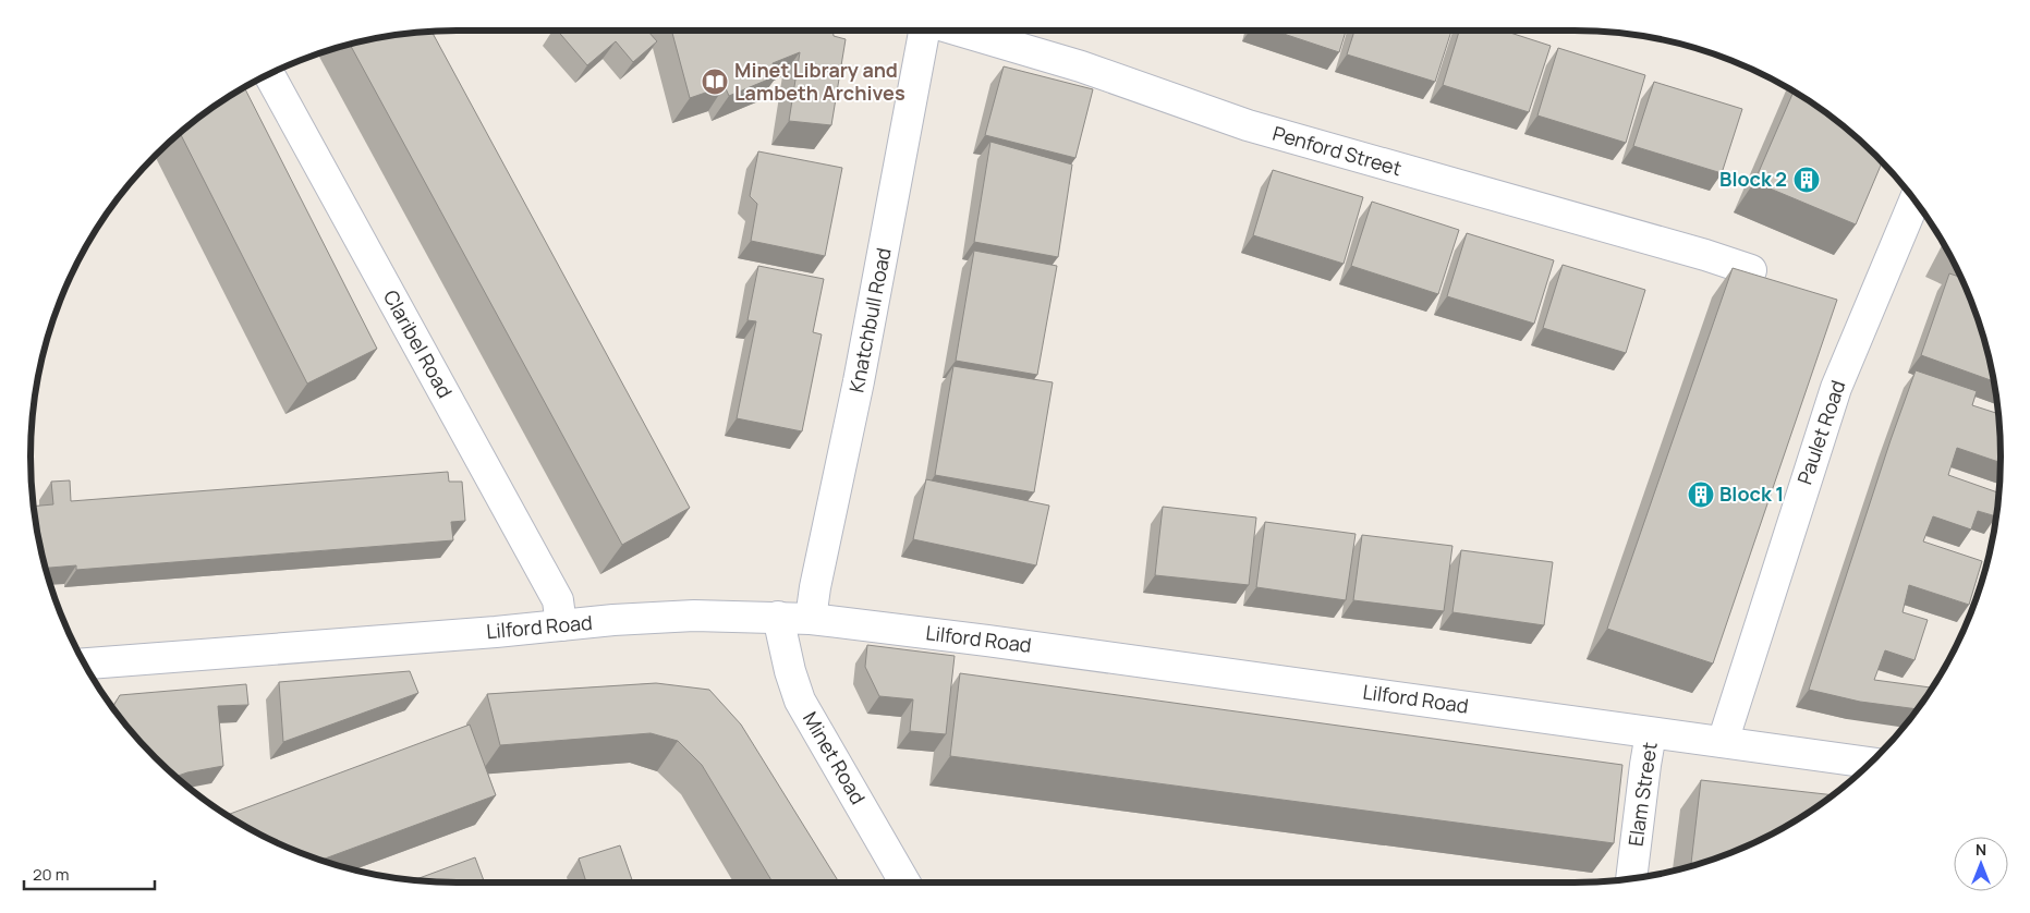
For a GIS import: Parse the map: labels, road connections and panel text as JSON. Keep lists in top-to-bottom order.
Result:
{
  "streets": {
    "street": [
      "Penford Street",
      "Knatchbull Road",
      "Claribel Road",
      "Paulet Road",
      "Lilford Road",
      "Minet Road",
      "Elam Street"
    ]
  },
  "crossings": [
    ["Knatchbull Road", "Lilford Road"],
    ["Claribel Road", "Lilford Road"],
    ["Paulet Road", "Lilford Road"],
    ["Lilford Road", "Minet Road"],
    ["Lilford Road", "Elam Street"]
  ],
  "places": {
    "library": ["Minet Library and Lambeth Archives"],
    "building": ["Block 2", "Block 1"]
  },
  "scale_bar": "20 m",
  "north": "top"
}
